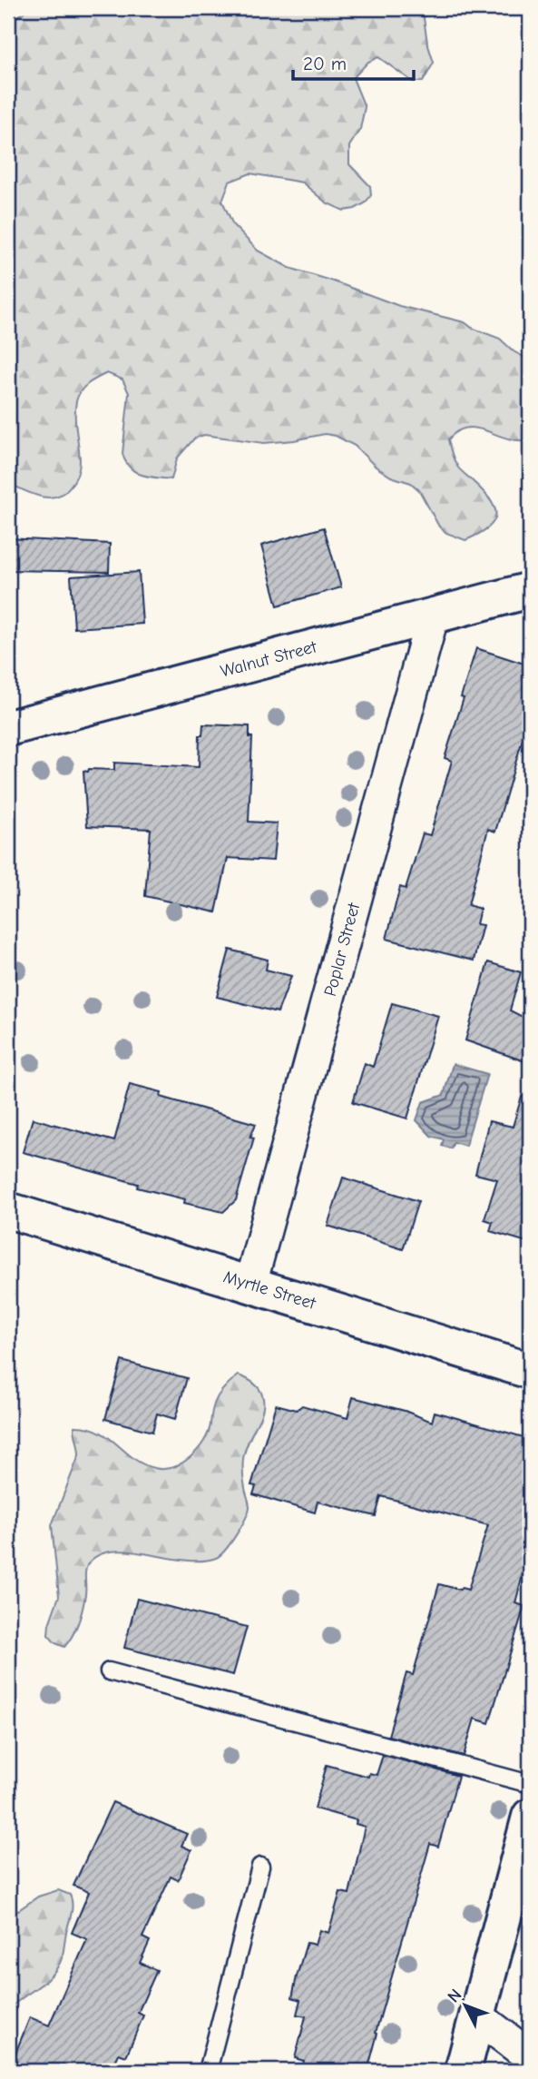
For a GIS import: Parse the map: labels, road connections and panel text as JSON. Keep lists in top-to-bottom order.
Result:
{
  "streets": {
    "main road": ["Walnut Street", "Myrtle Street"],
    "street": ["Poplar Street"]
  },
  "crossings": [
    ["Walnut Street", "Poplar Street"],
    ["Poplar Street", "Myrtle Street"]
  ],
  "scale_bar": "20 m",
  "north": "top left"
}
